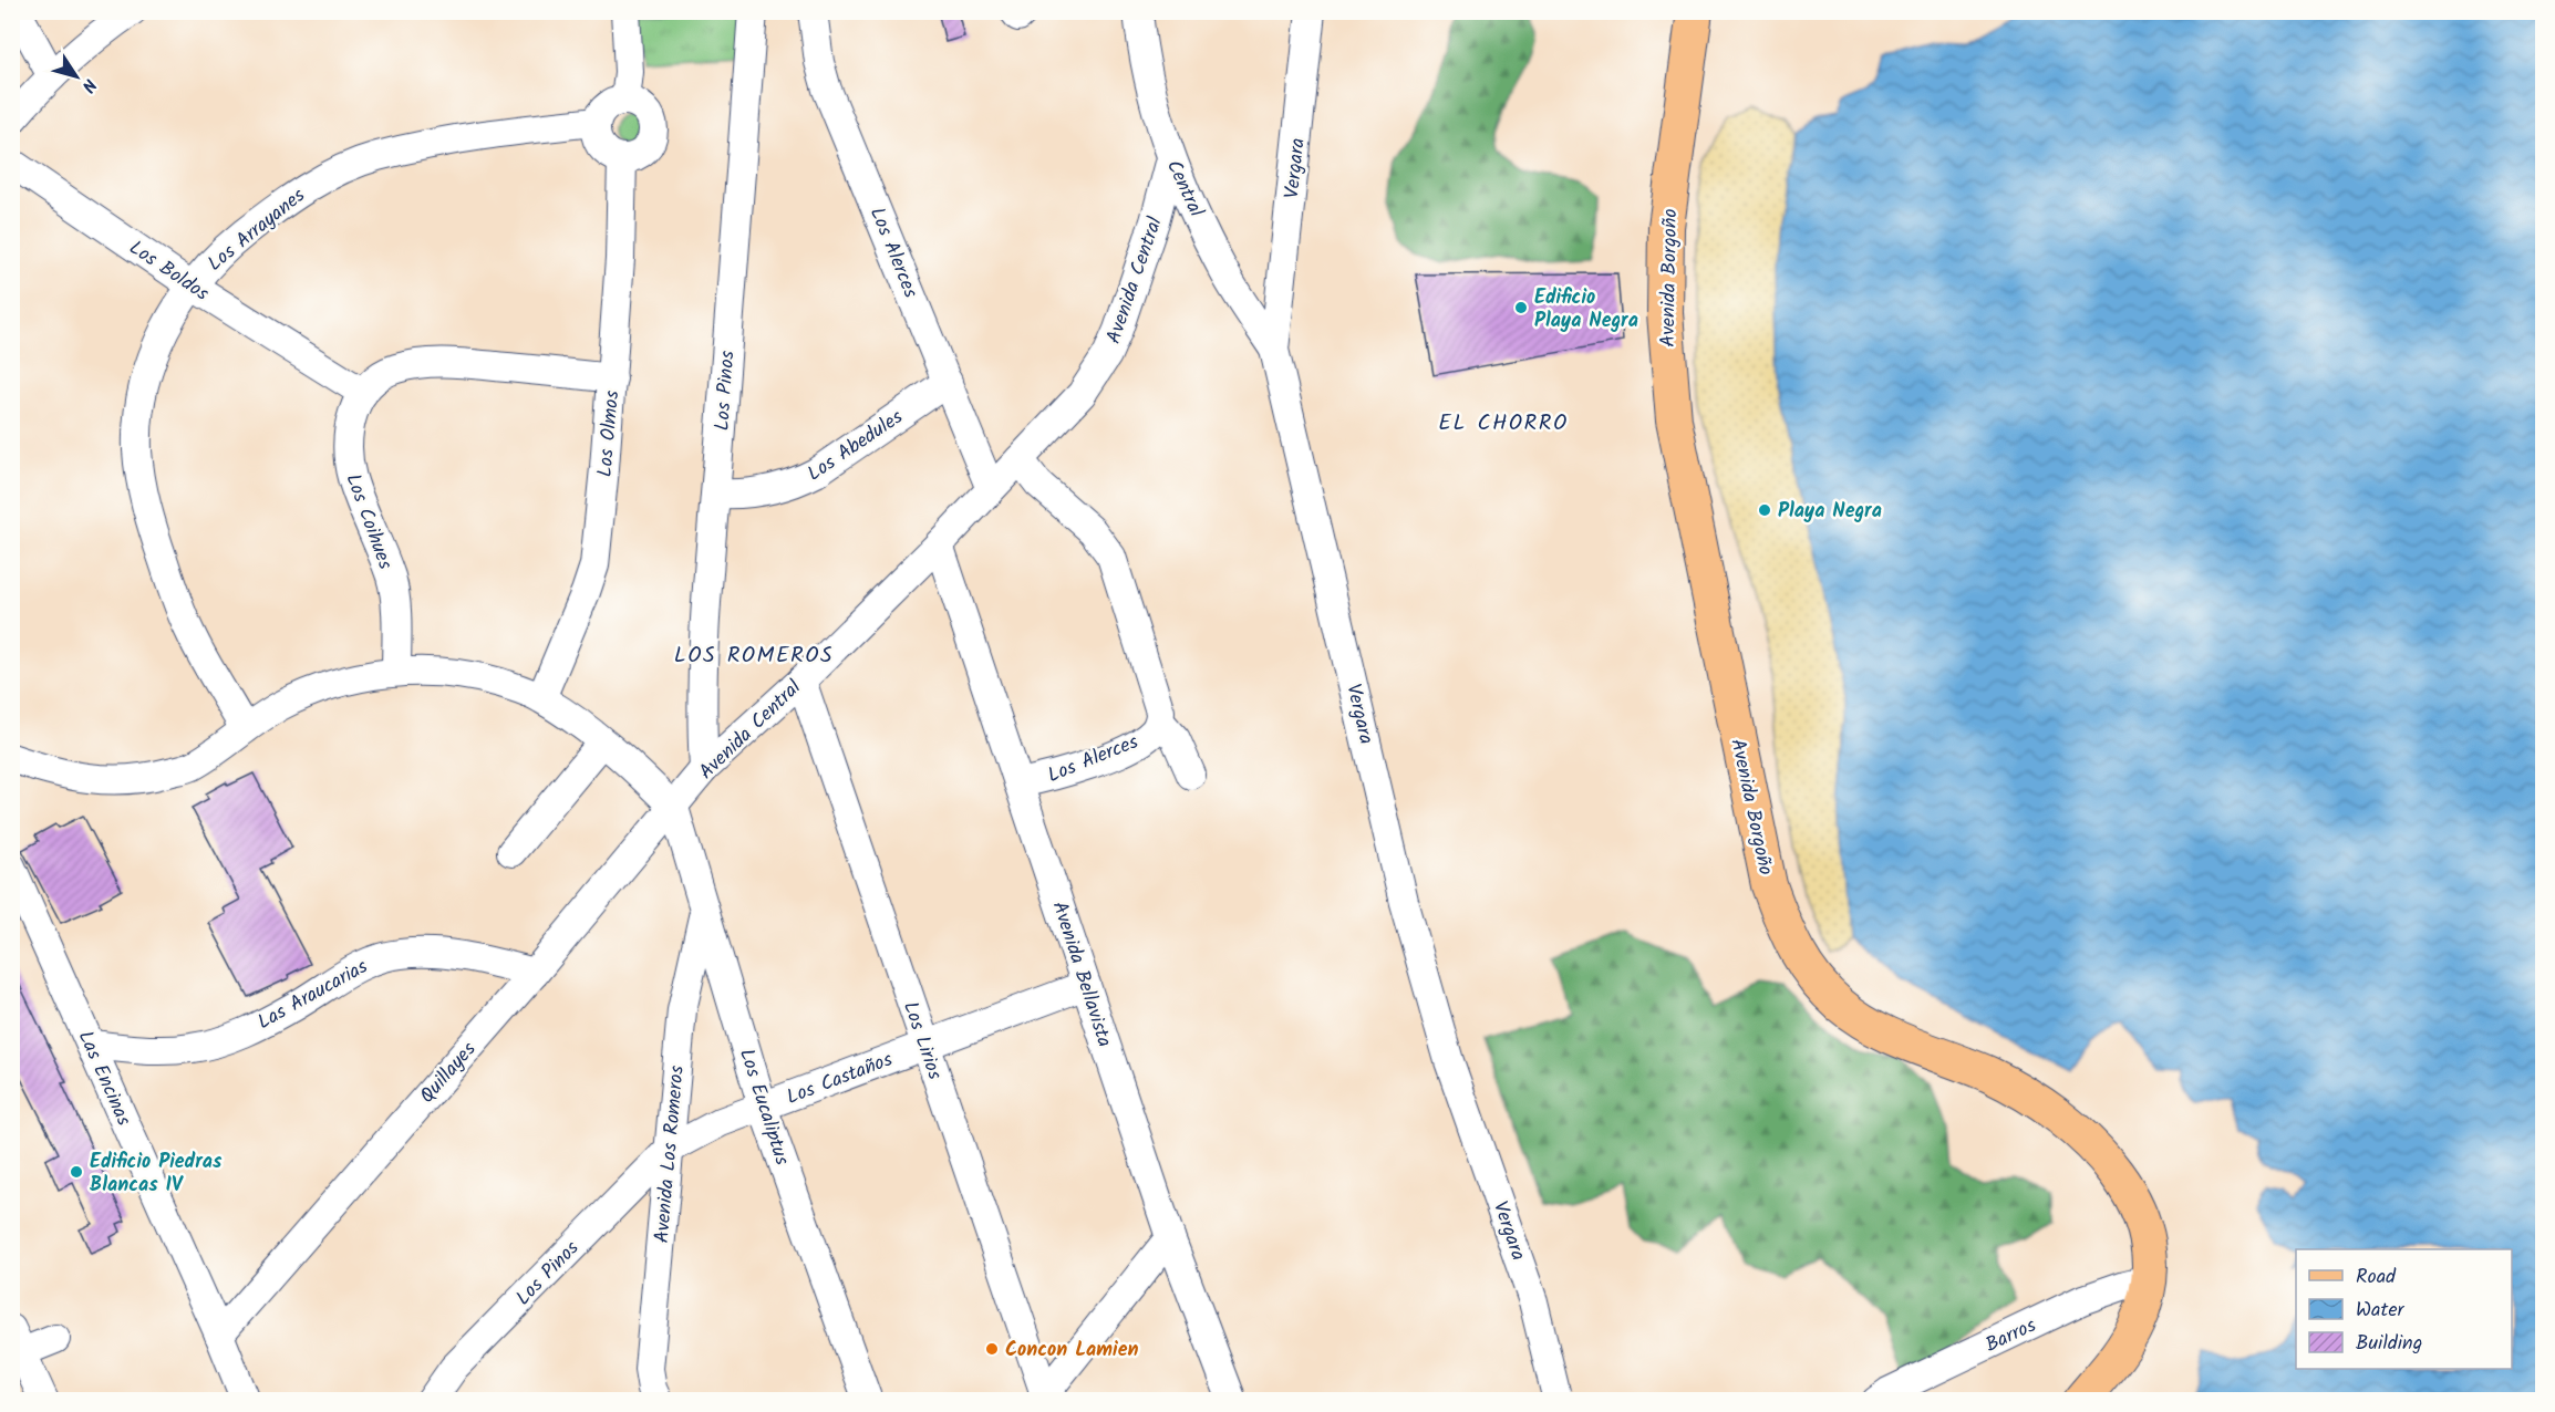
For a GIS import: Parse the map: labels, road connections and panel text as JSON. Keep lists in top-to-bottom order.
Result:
{
  "streets": {
    "main road": ["Avenida Borgoño"],
    "street": [
      "Vergara",
      "Central",
      "Los Arrayanes",
      "Los Alerces",
      "Los Boldos",
      "Avenida Central",
      "Los Pinos",
      "Los Olmos",
      "Los Abedules",
      "Los Coihues",
      "Avenida Bellavista",
      "Las Araucarias",
      "Los Lirios",
      "Quillayes",
      "Las Encinas",
      "Los Castaños",
      "Los Eucaliptus",
      "Avenida Los Romeros",
      "Barros"
    ]
  },
  "crossings": [
    ["Vergara", "Central"],
    ["Central", "Avenida Central"],
    ["Los Arrayanes", "Los Boldos"],
    ["Los Arrayanes", "Los Olmos"],
    ["Los Alerces", "Avenida Central"],
    ["Los Alerces", "Los Abedules"],
    ["Los Alerces", "Avenida Bellavista"],
    ["Los Boldos", "Los Coihues"],
    ["Avenida Borgoño", "Barros"],
    ["Avenida Central", "Los Pinos"],
    ["Avenida Central", "Avenida Bellavista"],
    ["Avenida Central", "Los Lirios"],
    ["Avenida Central", "Quillayes"],
    ["Avenida Central", "Los Eucaliptus"],
    ["Los Pinos", "Los Abedules"],
    ["Los Pinos", "Los Castaños"],
    ["Los Pinos", "Avenida Los Romeros"],
    ["Los Olmos", "Los Coihues"],
    ["Avenida Bellavista", "Los Castaños"],
    ["Las Araucarias", "Quillayes"],
    ["Las Araucarias", "Las Encinas"],
    ["Los Lirios", "Los Castaños"],
    ["Quillayes", "Las Encinas"],
    ["Quillayes", "Los Eucaliptus"],
    ["Los Castaños", "Los Eucaliptus"],
    ["Los Castaños", "Avenida Los Romeros"],
    ["Los Eucaliptus", "Avenida Los Romeros"]
  ],
  "districts": ["EL CHORRO", "LOS ROMEROS"],
  "places": [
    "Edificio Playa Negra",
    "Playa Negra",
    "Edificio Piedras Blancas IV",
    "Concon Lamien"
  ],
  "legend": ["Road", "Water", "Building"],
  "north": "bottom right"
}
